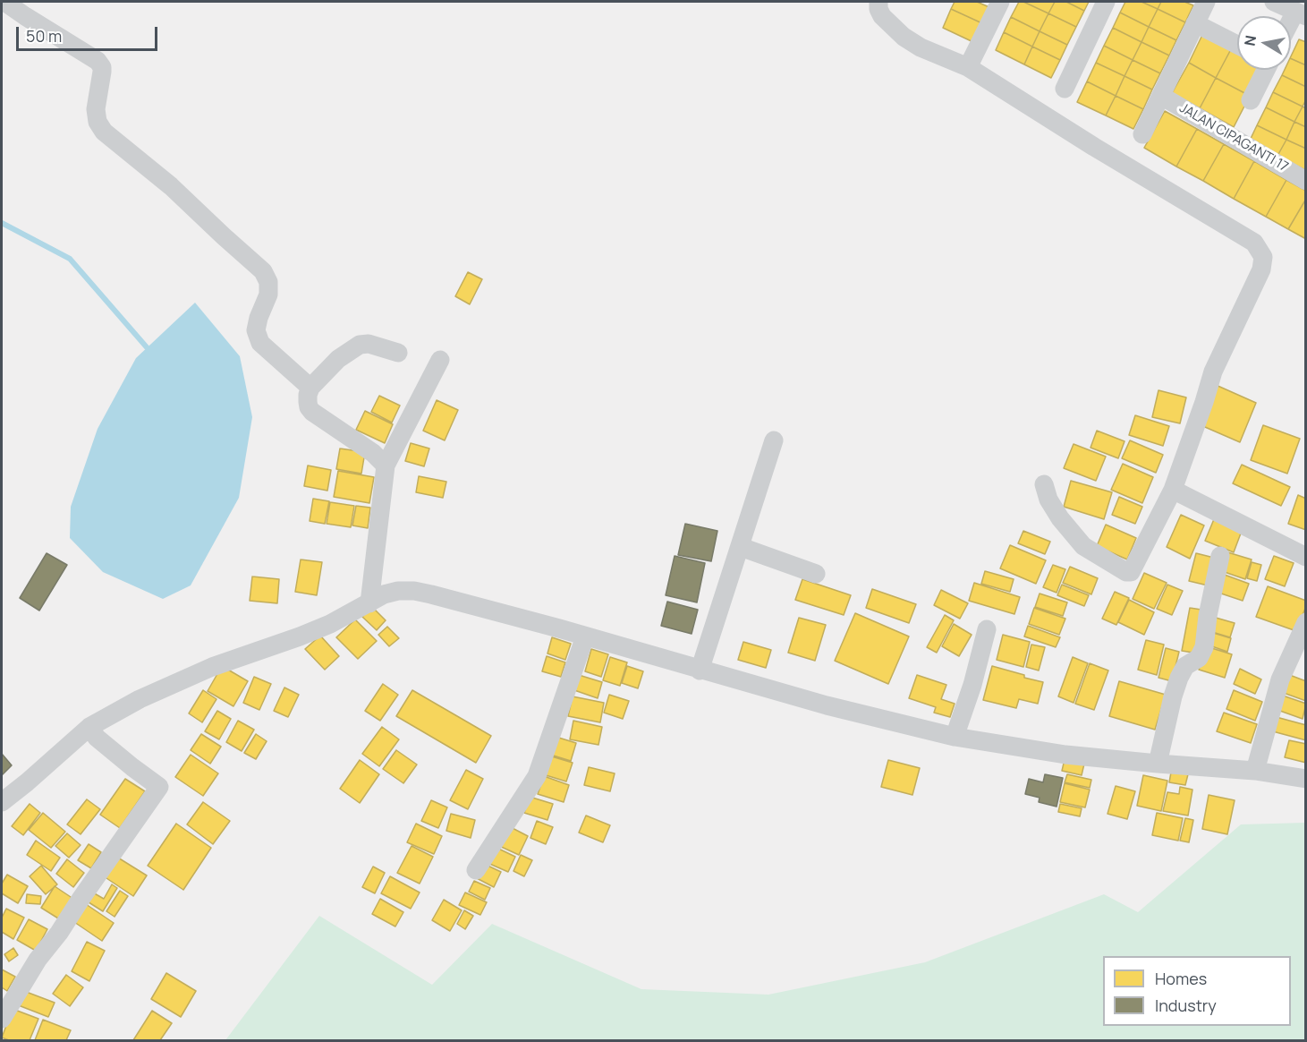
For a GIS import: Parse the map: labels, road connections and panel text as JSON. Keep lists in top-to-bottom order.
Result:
{
  "streets": {
    "street": ["JALAN CIPAGANTI 17"]
  },
  "legend": ["Homes", "Industry"],
  "scale_bar": "50 m",
  "north": "left"
}
